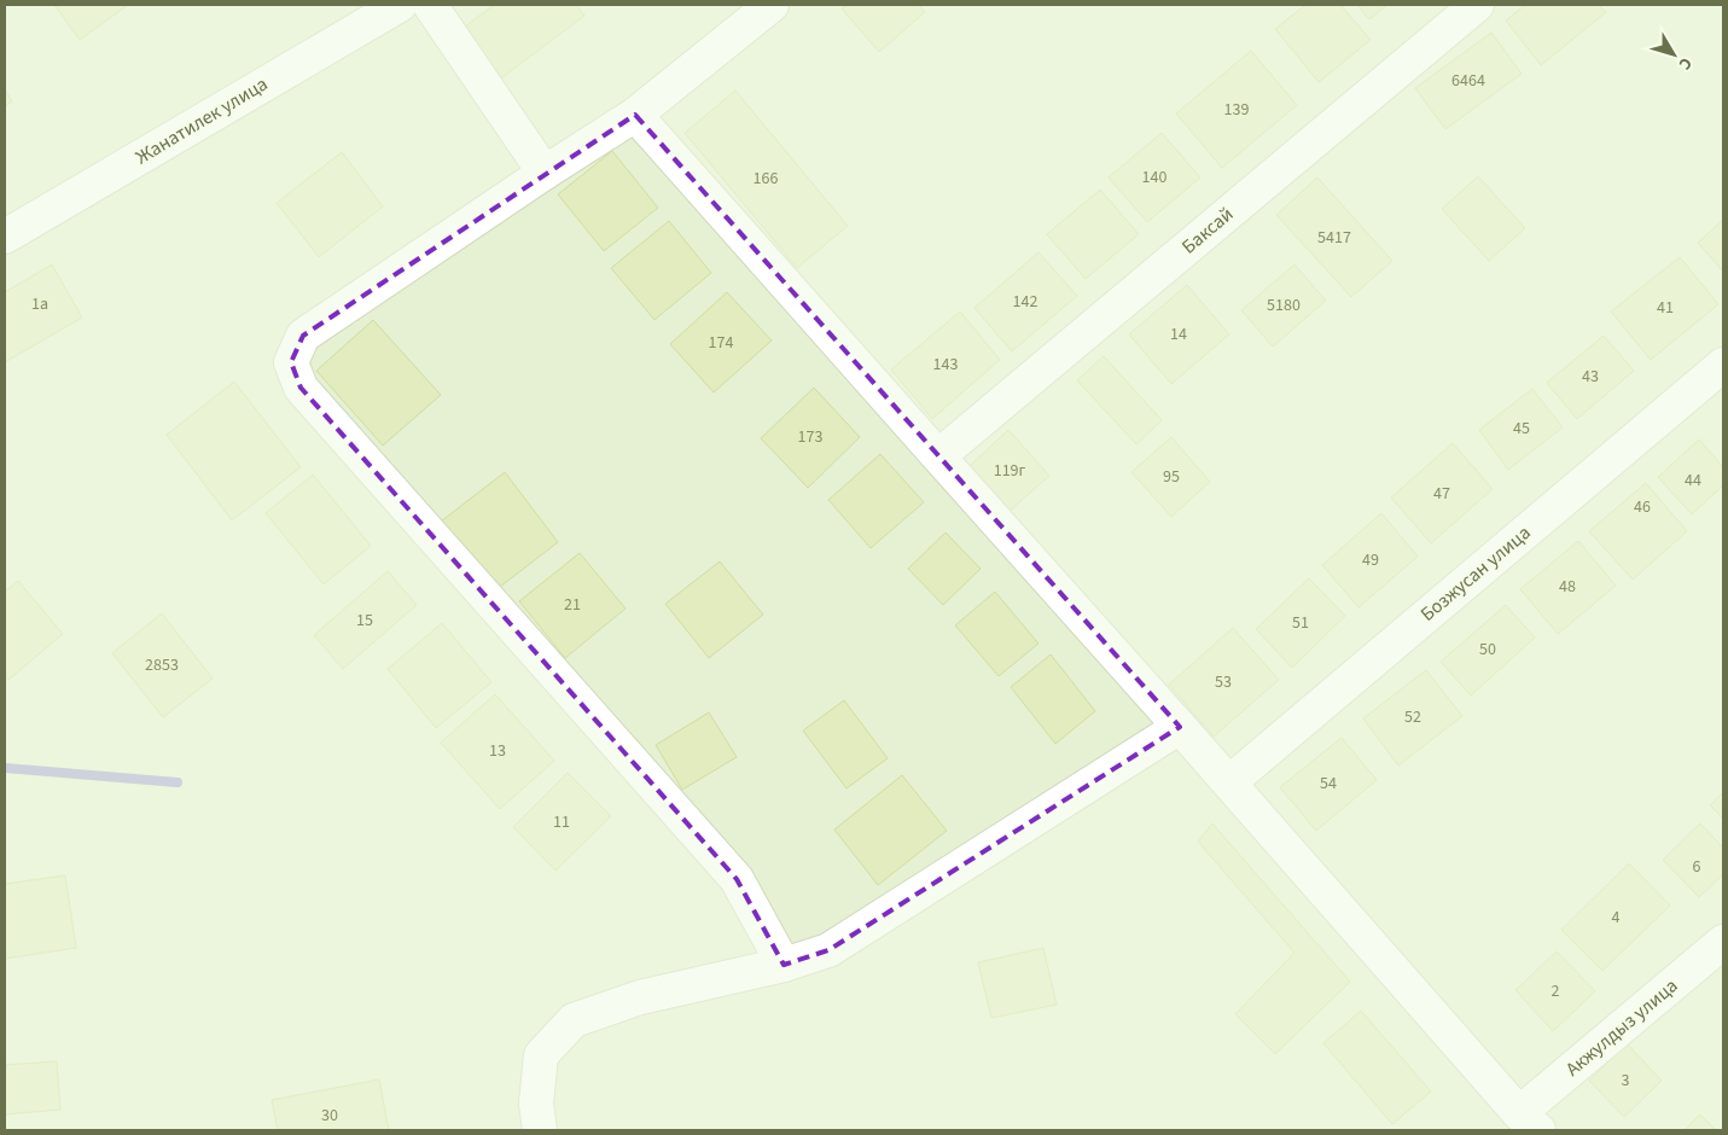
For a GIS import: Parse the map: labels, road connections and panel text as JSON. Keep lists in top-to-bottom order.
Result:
{
  "streets": {
    "street": [
      "Жанатилек улица",
      "Баксай",
      "Бозжусан улица",
      "Акжулдыз улица"
    ]
  },
  "house_numbers": [
    "6464",
    "139",
    "140",
    "166",
    "5417",
    "142",
    "1а",
    "5180",
    "41",
    "14",
    "174",
    "143",
    "43",
    "45",
    "173",
    "119г",
    "95",
    "44",
    "47",
    "46",
    "49",
    "48",
    "21",
    "15",
    "51",
    "50",
    "2853",
    "53",
    "52",
    "13",
    "54",
    "11",
    "6",
    "4",
    "2",
    "3",
    "30"
  ],
  "north": "bottom right"
}
